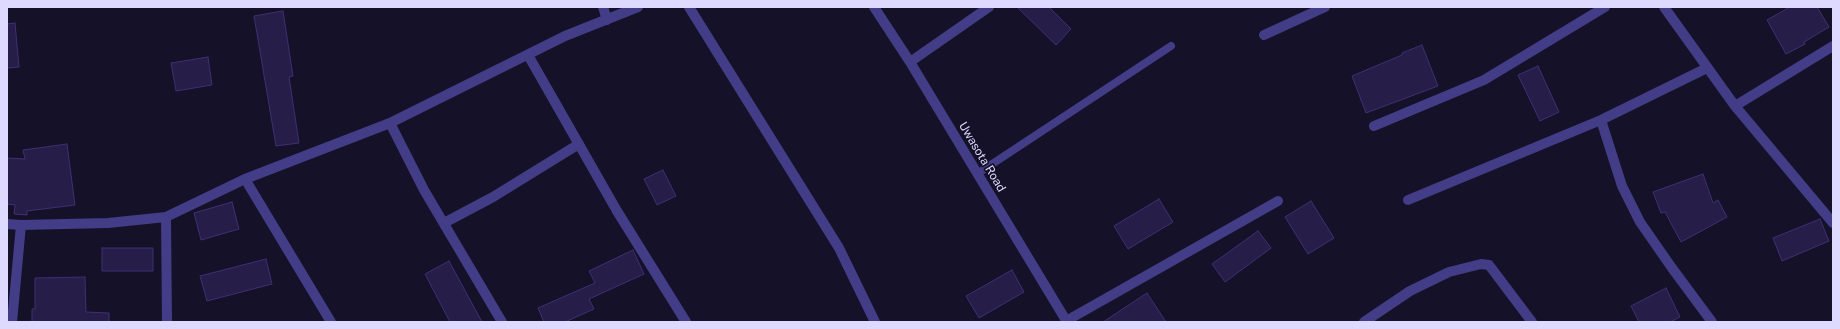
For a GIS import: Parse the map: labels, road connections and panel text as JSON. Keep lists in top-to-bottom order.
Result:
{
  "streets": {
    "street": ["Uwasota Road"]
  }
}
